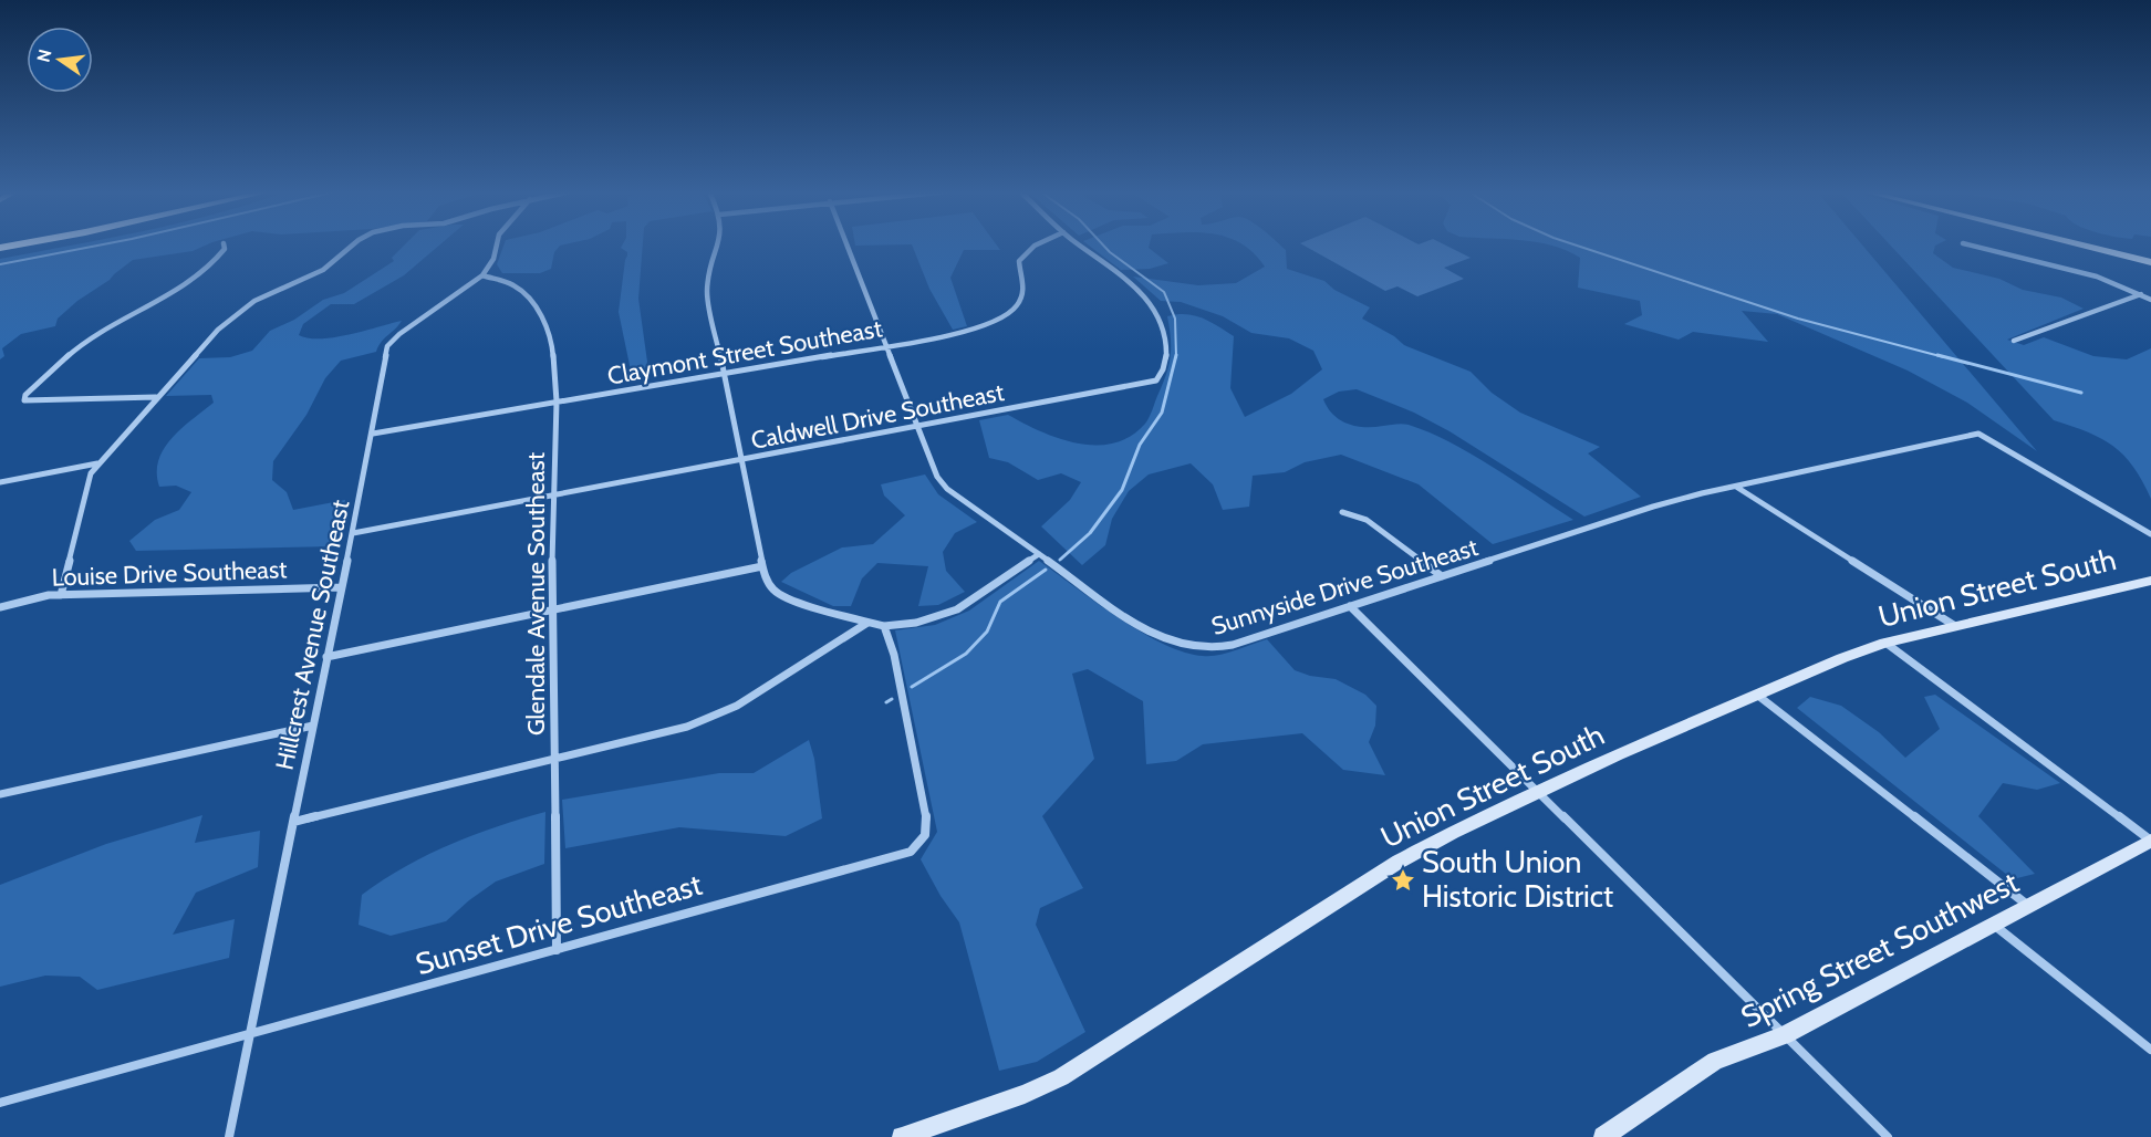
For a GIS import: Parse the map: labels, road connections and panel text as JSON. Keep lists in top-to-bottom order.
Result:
{
  "streets": {
    "main road": ["Union Street South", "Spring Street Southwest"],
    "street": [
      "Claymont Street Southeast",
      "Caldwell Drive Southeast",
      "Louise Drive Southeast",
      "Sunnyside Drive Southeast",
      "Glendale Avenue Southeast",
      "Hillcrest Avenue Southeast",
      "Sunset Drive Southeast"
    ]
  },
  "crossings": [
    ["Claymont Street Southeast", "Sunnyside Drive Southeast"],
    ["Claymont Street Southeast", "Glendale Avenue Southeast"],
    ["Claymont Street Southeast", "Hillcrest Avenue Southeast"],
    ["Caldwell Drive Southeast", "Sunnyside Drive Southeast"],
    ["Caldwell Drive Southeast", "Glendale Avenue Southeast"],
    ["Caldwell Drive Southeast", "Hillcrest Avenue Southeast"],
    ["Louise Drive Southeast", "Hillcrest Avenue Southeast"],
    ["Glendale Avenue Southeast", "Hillcrest Avenue Southeast"],
    ["Glendale Avenue Southeast", "Sunset Drive Southeast"],
    ["Hillcrest Avenue Southeast", "Sunset Drive Southeast"]
  ],
  "places": {
    "place": ["South Union Historic District"]
  },
  "north": "left"
}
